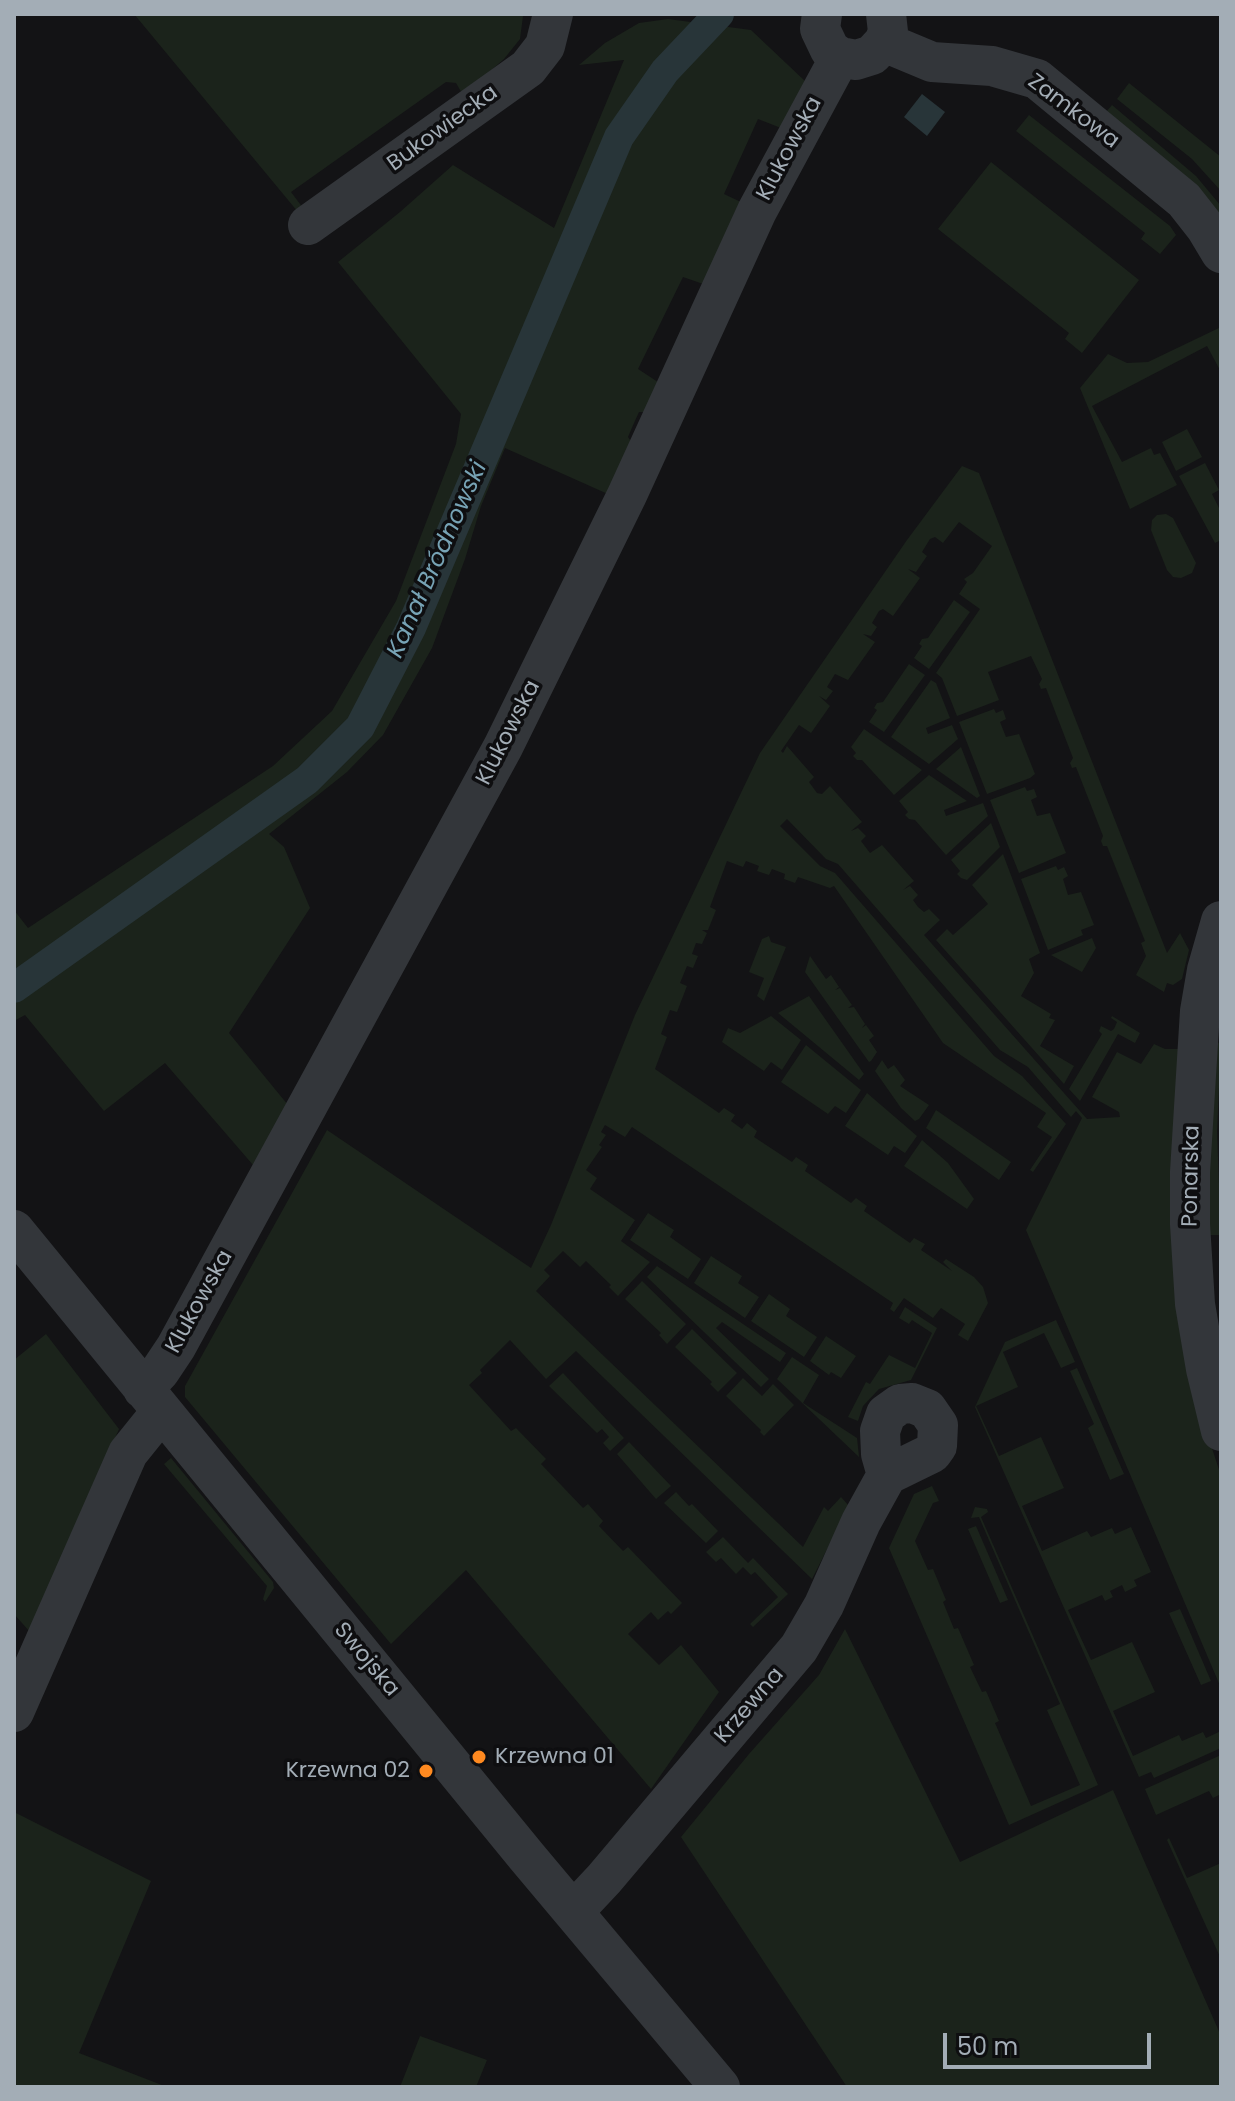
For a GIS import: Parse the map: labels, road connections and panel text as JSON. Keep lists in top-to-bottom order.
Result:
{
  "streets": {
    "street": [
      "Zamkowa",
      "Bukowiecka",
      "Klukowska",
      "Ponarska",
      "Swojska",
      "Krzewna"
    ]
  },
  "crossings": [
    ["Klukowska", "Swojska"],
    ["Swojska", "Krzewna"]
  ],
  "water": ["Kanał Bródnowski"],
  "places": ["Krzewna 01", "Krzewna 02"],
  "scale_bar": "50 m"
}
